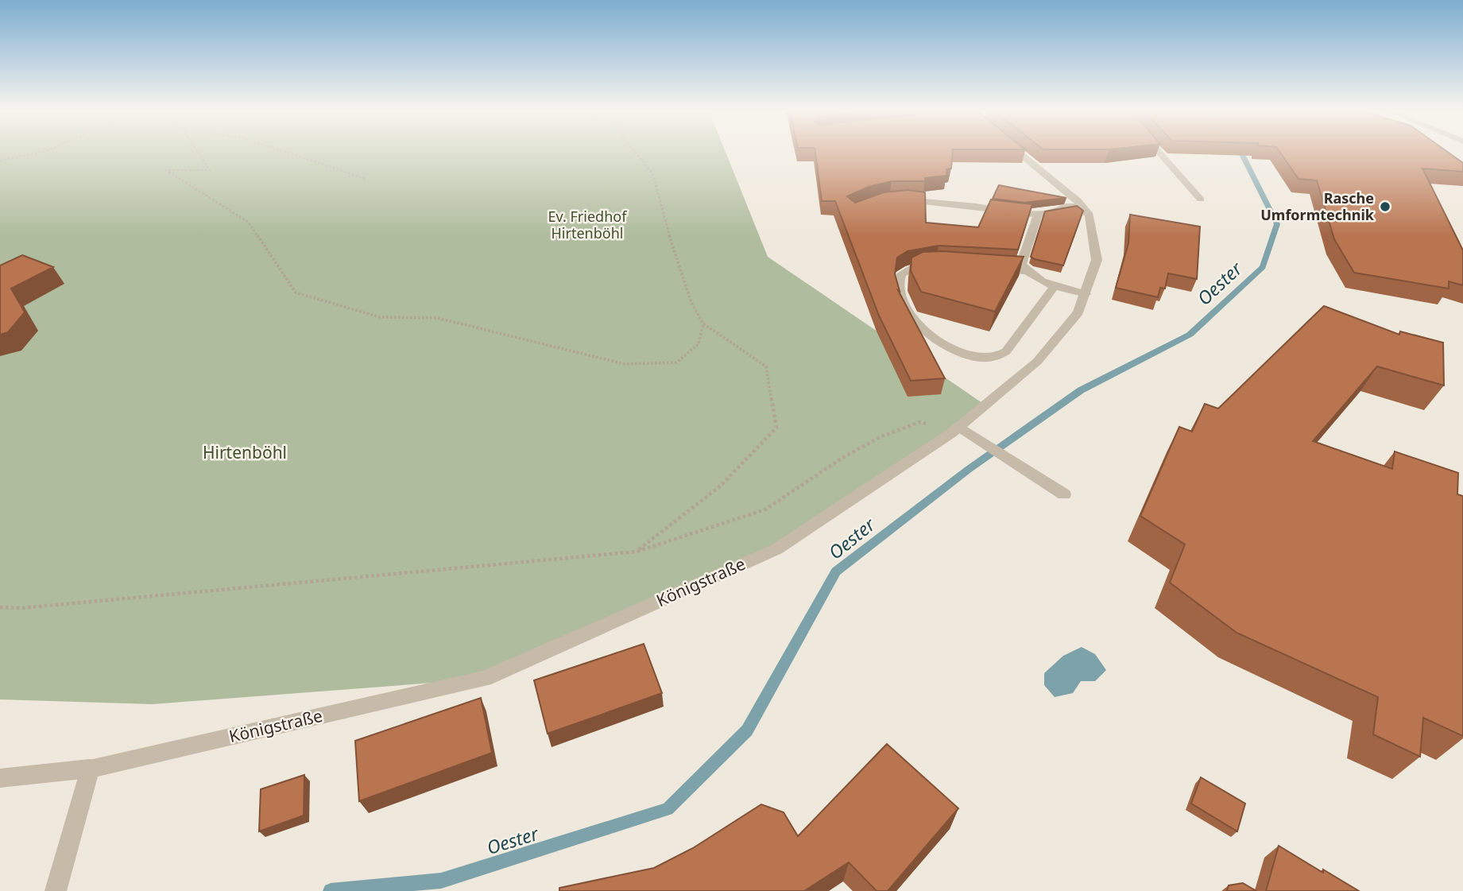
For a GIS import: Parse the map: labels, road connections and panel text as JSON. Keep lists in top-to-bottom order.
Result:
{
  "streets": {
    "street": ["Königstraße"]
  },
  "water": ["Oester"],
  "parks": ["Ev. Friedhof Hirtenböhl", "Hirtenböhl"],
  "places": ["Rasche Umformtechnik"]
}
